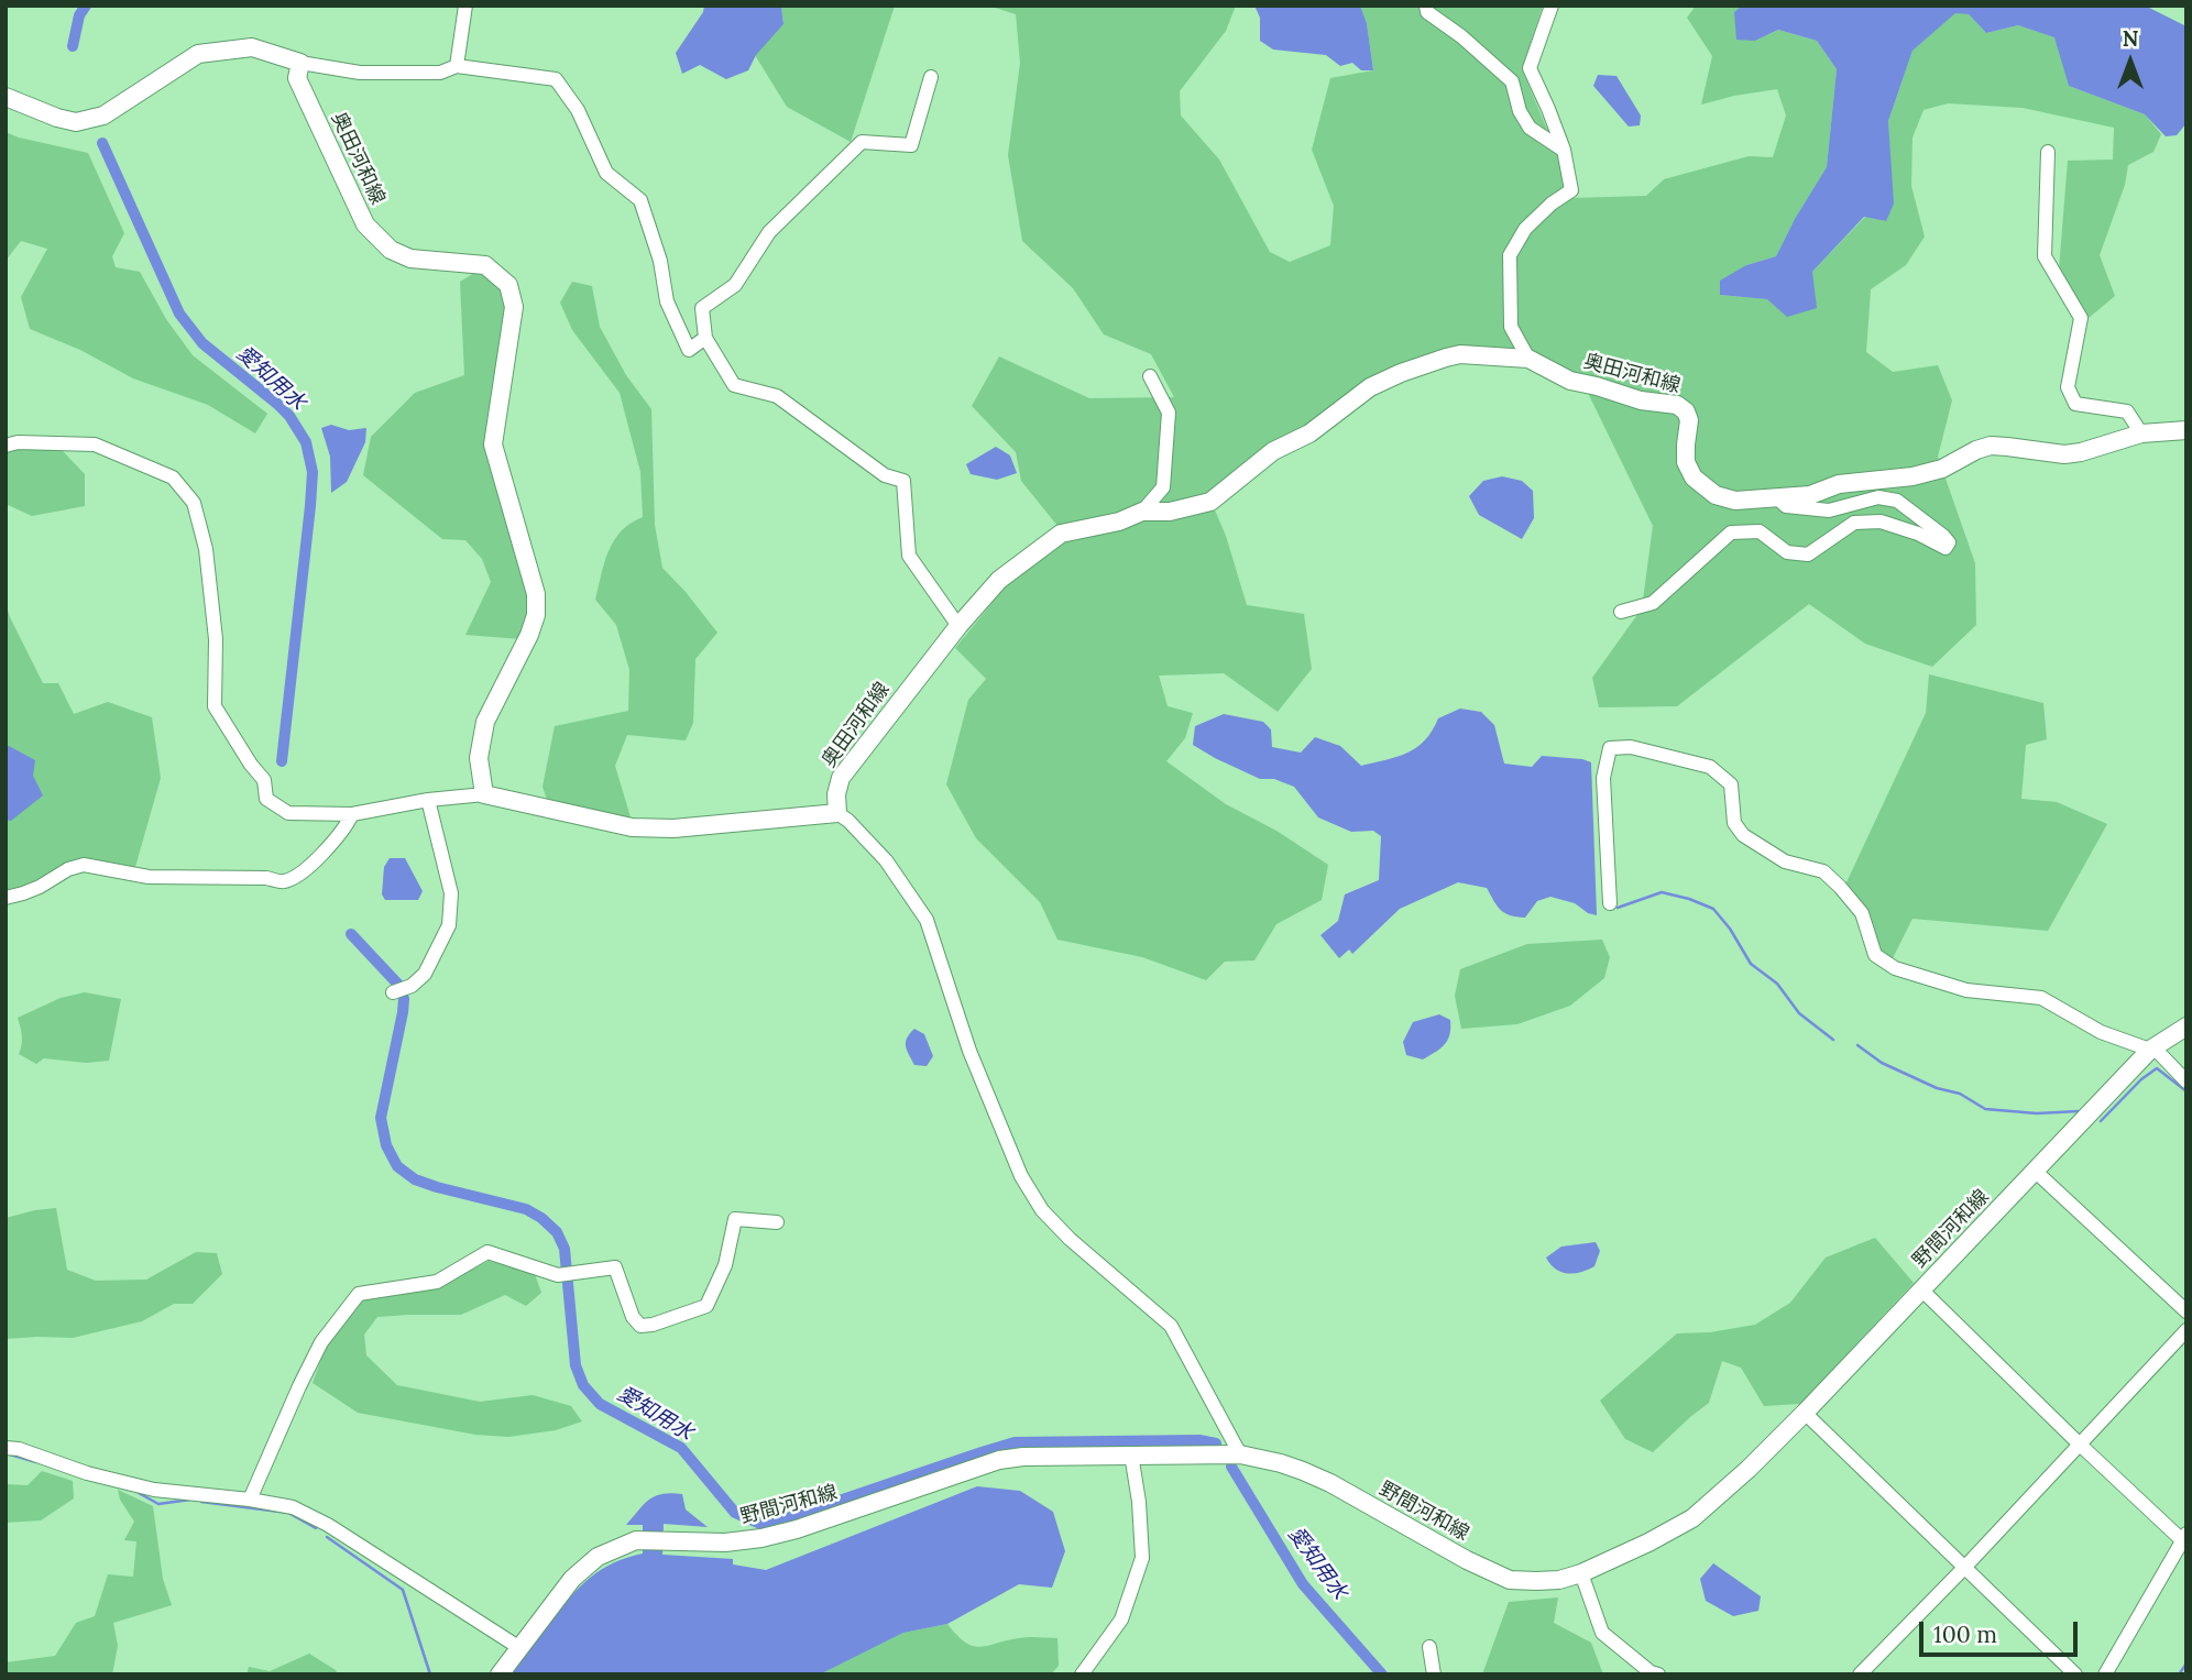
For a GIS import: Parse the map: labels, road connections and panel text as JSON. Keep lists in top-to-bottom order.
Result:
{
  "streets": {
    "main road": ["奥田河和線", "野間河和線"]
  },
  "water": ["愛知用水"],
  "scale_bar": "100 m",
  "north": "top"
}
